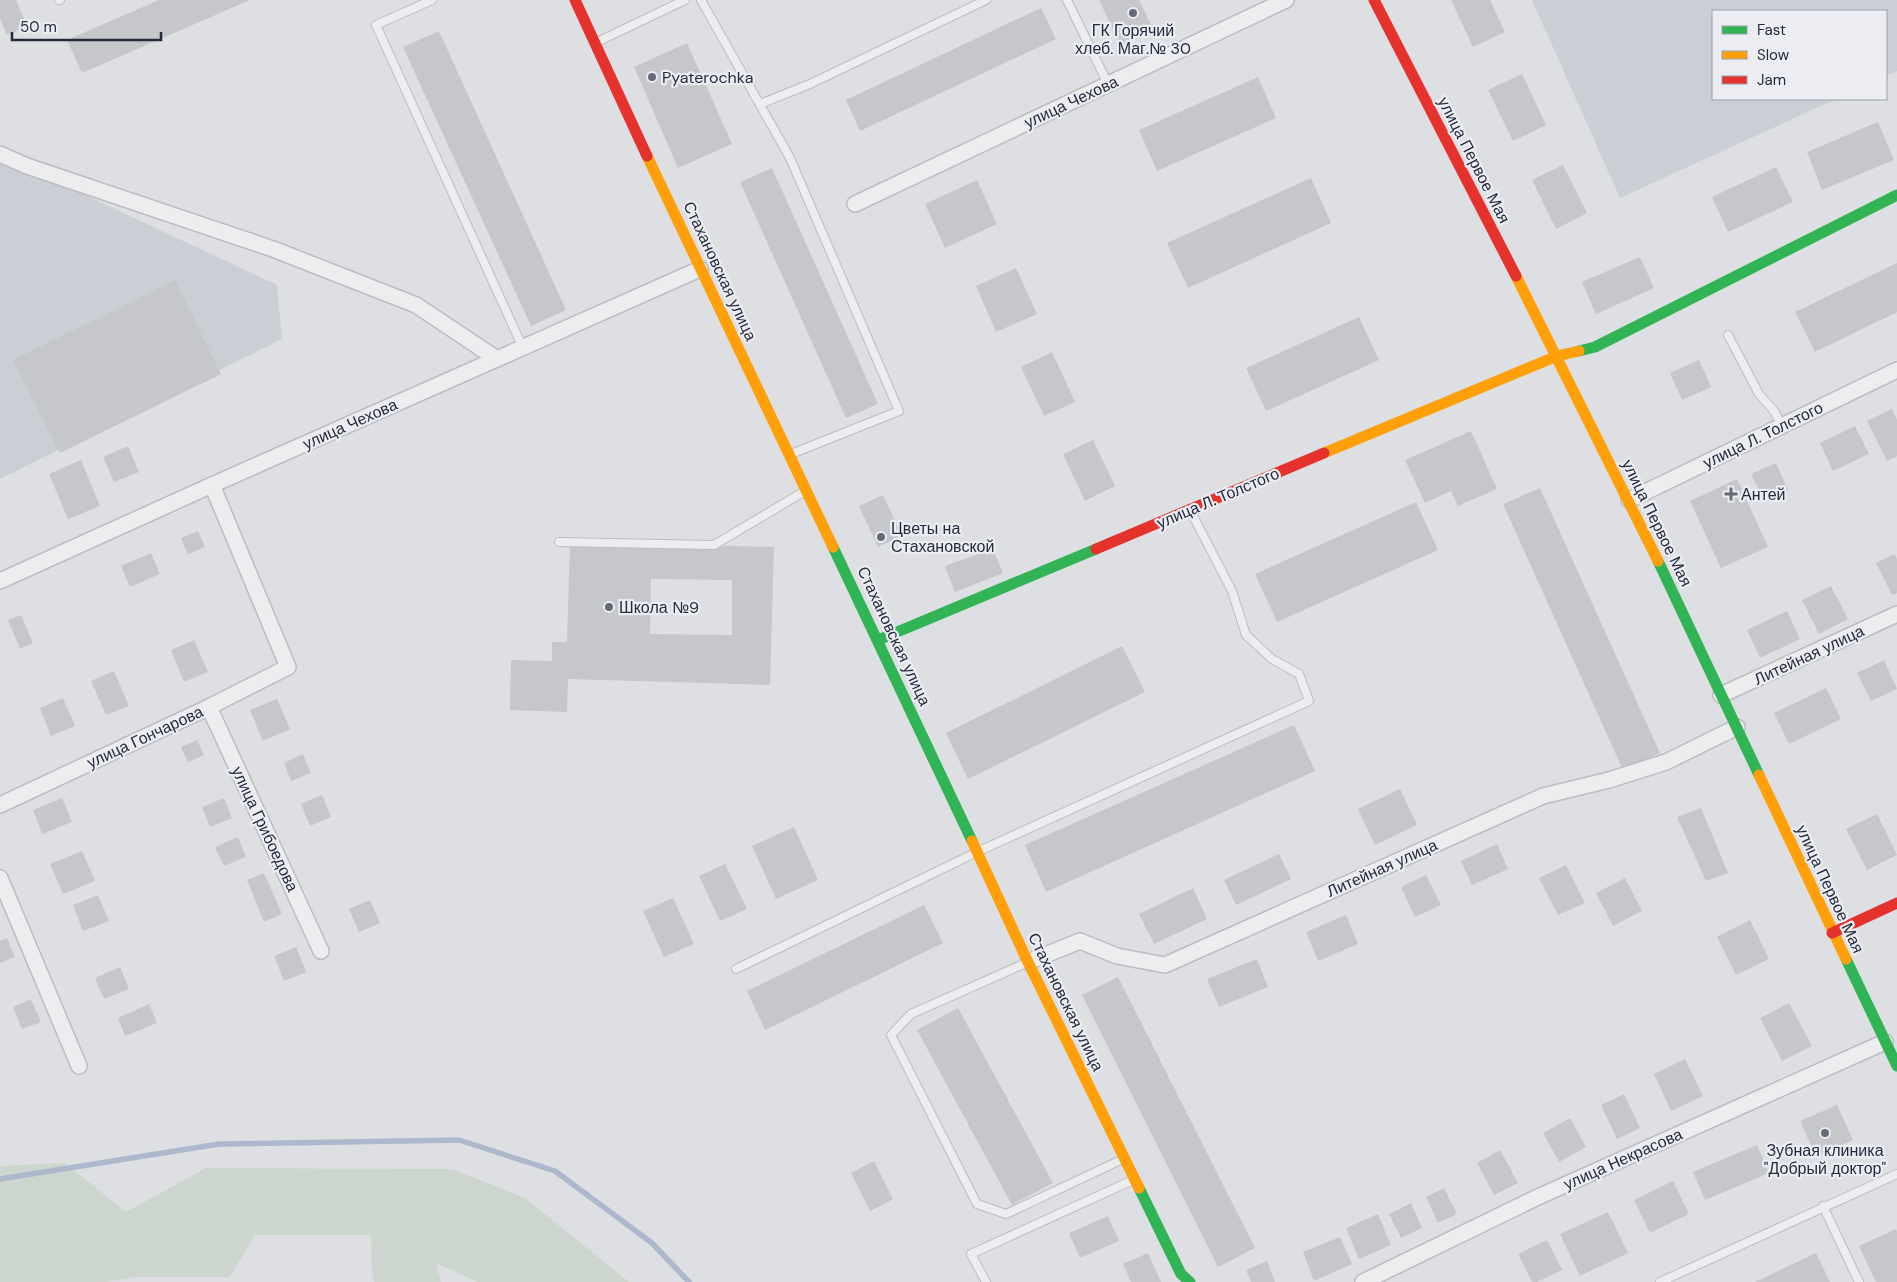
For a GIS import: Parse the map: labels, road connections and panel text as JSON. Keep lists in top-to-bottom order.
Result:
{
  "streets": {
    "street": [
      "улица Чехова",
      "улица Первое Мая",
      "Стахановская улица",
      "улица Л. Толстого",
      "Литейная улица",
      "улица Гончарова",
      "улица Грибоедова",
      "улица Некрасова"
    ]
  },
  "crossings": [
    ["улица Чехова", "Стахановская улица"],
    ["улица Чехова", "улица Гончарова"],
    ["улица Первое Мая", "улица Л. Толстого"],
    ["улица Первое Мая", "Литейная улица"],
    ["улица Первое Мая", "улица Некрасова"],
    ["Стахановская улица", "улица Л. Толстого"],
    ["Стахановская улица", "Литейная улица"],
    ["улица Гончарова", "улица Грибоедова"]
  ],
  "places": {
    "other": [
      "ГК Горячий хлеб. Маг.№ 30",
      "Pyaterochka",
      "Цветы на Стахановской",
      "Школа №9",
      "Зубная клиника \"Добрый доктор\""
    ],
    "health": ["Антей"]
  },
  "legend": ["Fast", "Slow", "Jam"],
  "scale_bar": "50 m"
}
